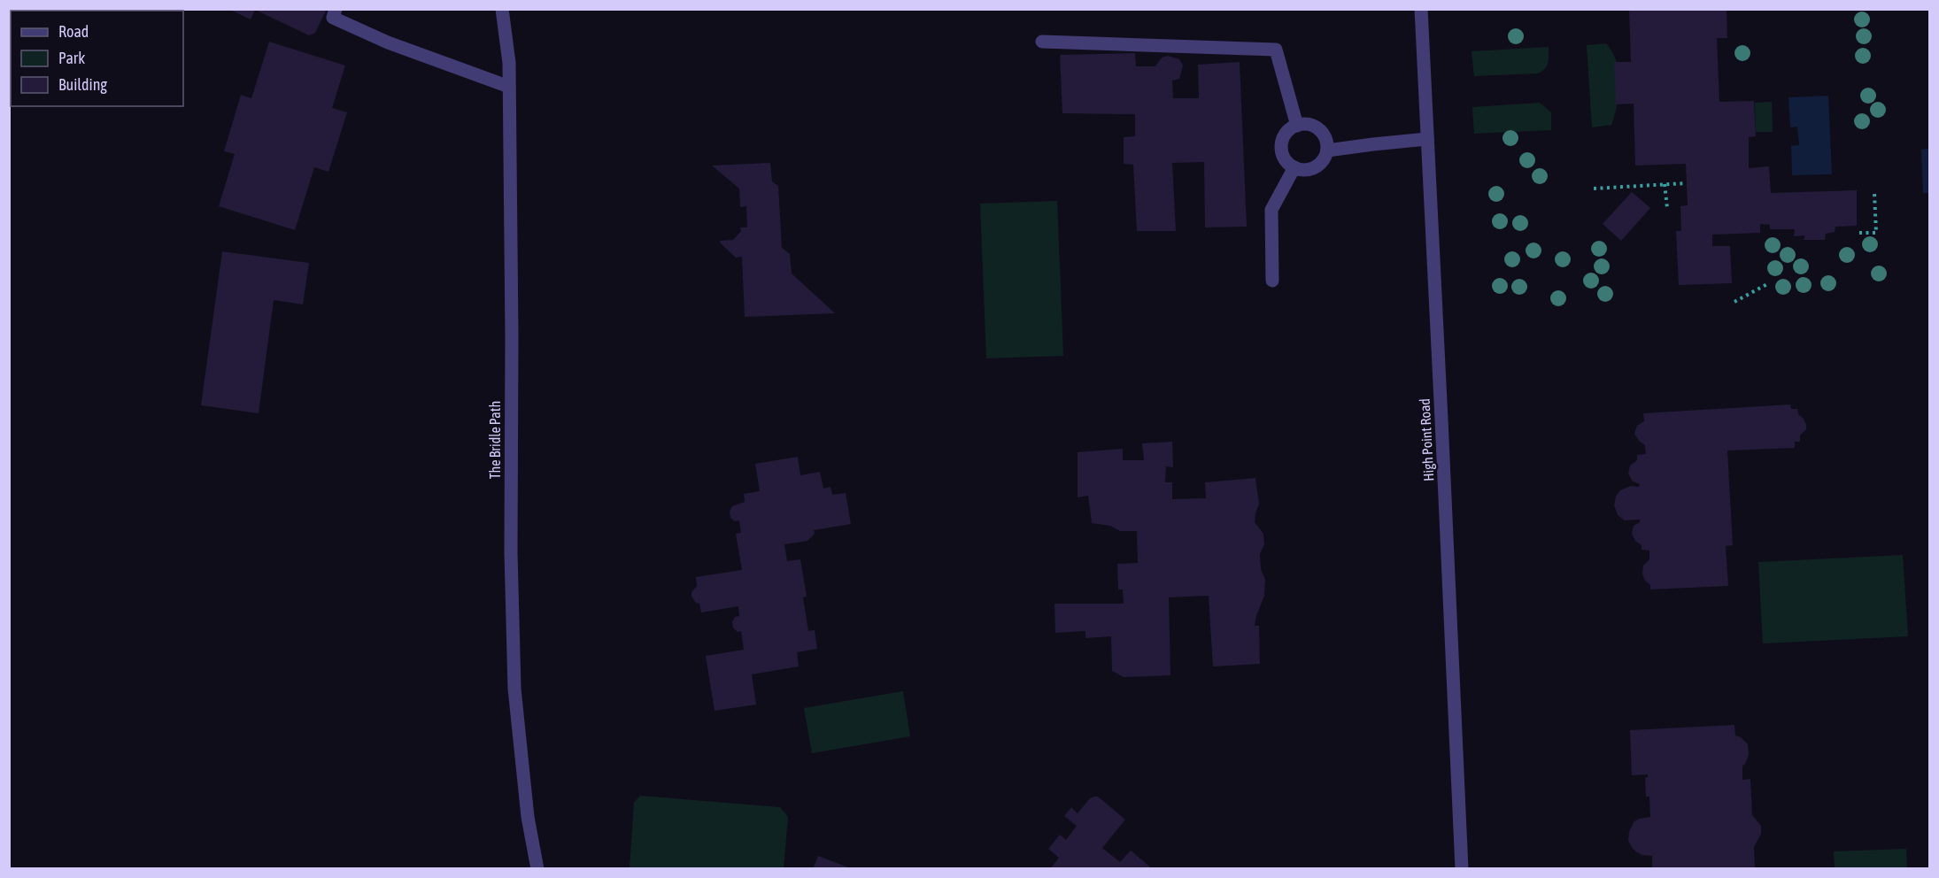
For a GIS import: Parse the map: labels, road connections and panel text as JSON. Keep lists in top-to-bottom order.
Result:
{
  "streets": {
    "street": ["The Bridle Path", "High Point Road"]
  },
  "legend": ["Road", "Park", "Building"]
}
